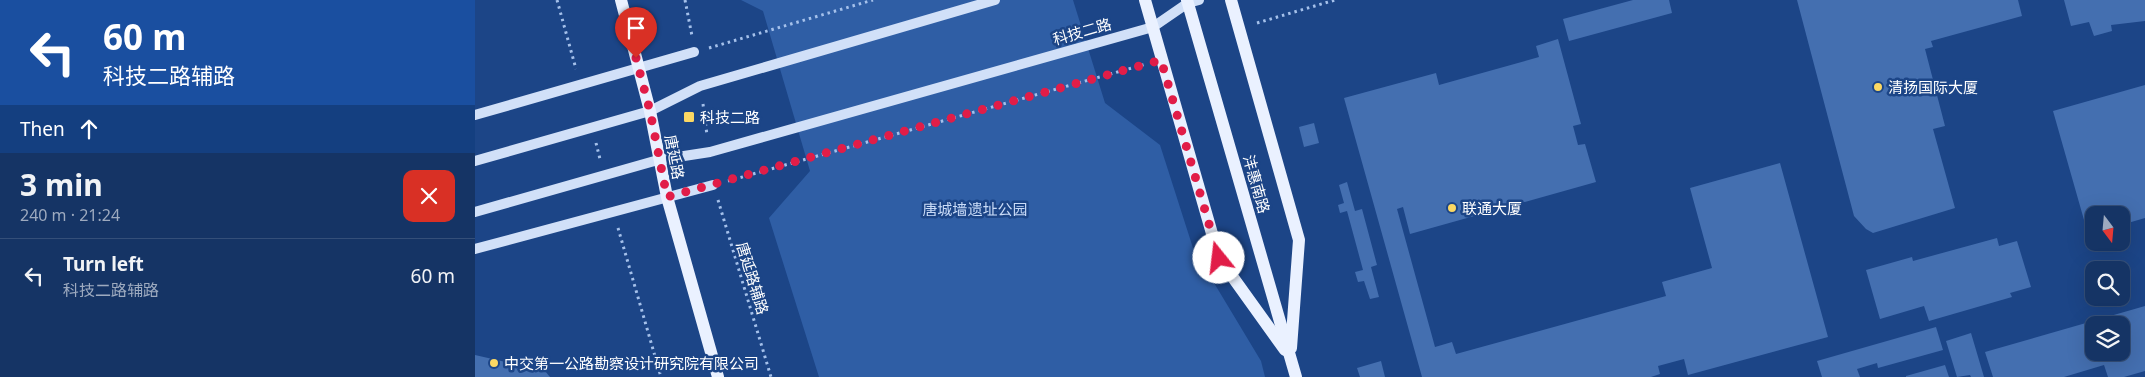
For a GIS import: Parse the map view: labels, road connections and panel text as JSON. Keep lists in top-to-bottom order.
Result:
{
  "streets": {
    "main road": ["科技二路", "唐延路", "沣惠南路"],
    "path": ["唐延路辅路"]
  },
  "crossings": [
    ["科技二路", "唐延路"],
    ["科技二路", "沣惠南路"]
  ],
  "parks": ["唐城墙遗址公园"],
  "places": {
    "other": ["清扬国际大厦", "联通大厦", "中交第一公路勘察设计研究院有限公司"],
    "transit": ["科技二路"]
  },
  "north": "bottom",
  "page": {
    "turn": ["60 m", "科技二路辅路"],
    "then": "Then",
    "heading": ["3 min", "240 m · 21:24"],
    "list": [
      {
        "name": "Turn left",
        "note": "科技二路辅路",
        "value": "60 m"
      }
    ]
  }
}
